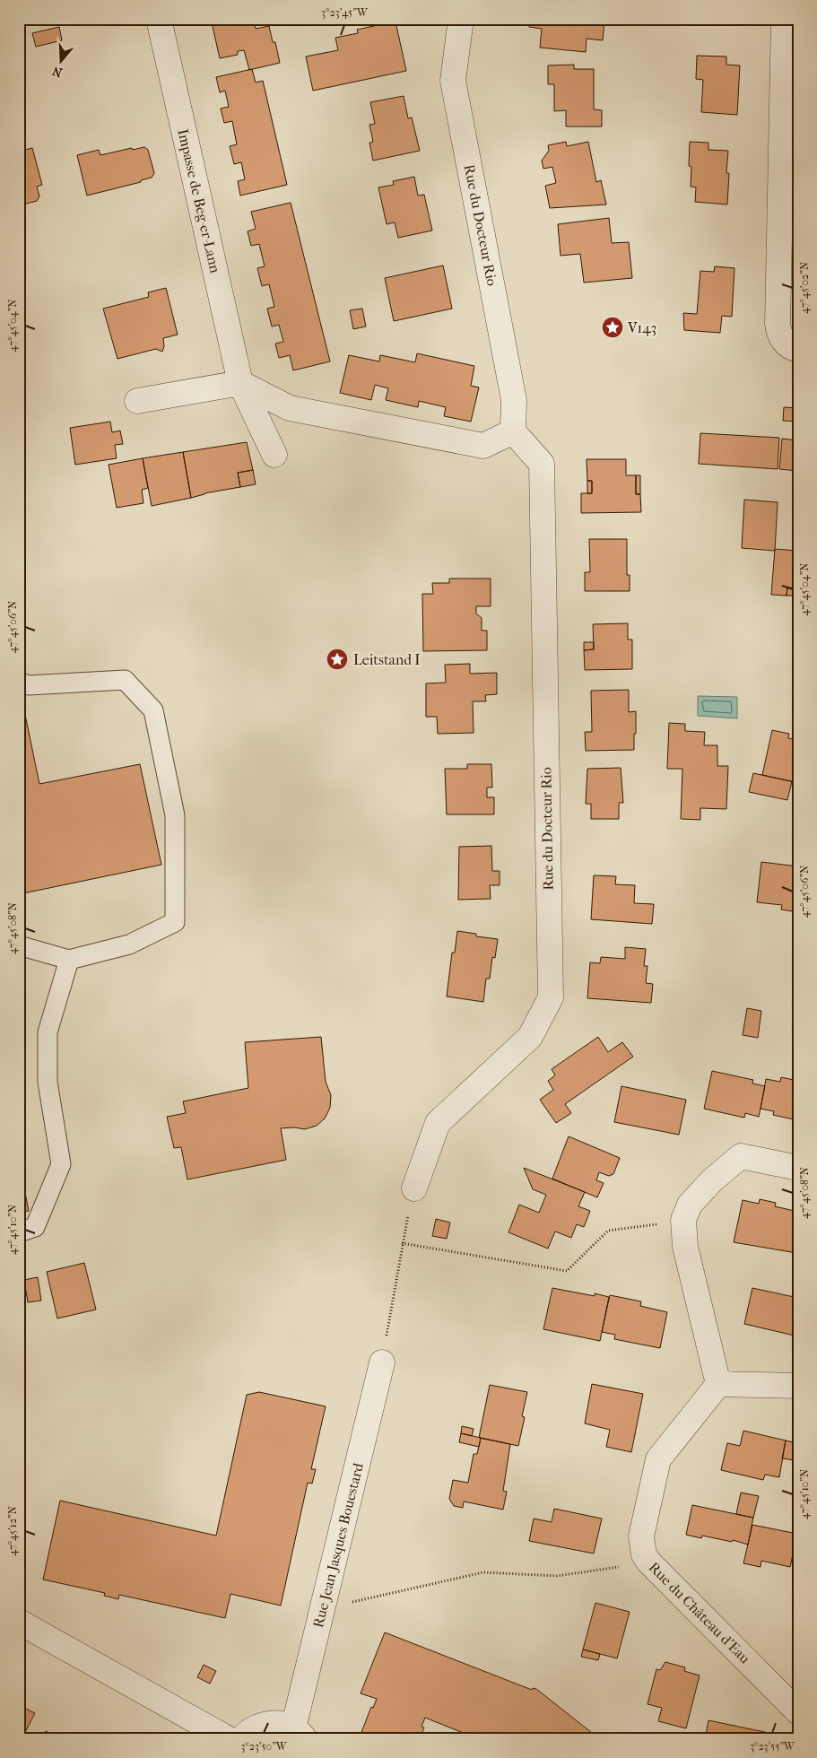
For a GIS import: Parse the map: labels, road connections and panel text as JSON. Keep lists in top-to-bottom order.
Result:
{
  "streets": {
    "street": [
      "Impasse de Beg-er-Lann",
      "Rue du Docteur Rio",
      "Rue Jean Jasques Bouestard",
      "Rue du Château d'Eau"
    ]
  },
  "places": {
    "place": ["V143", "Leitstand I"]
  },
  "north": "bottom",
  "coordinates": [
    "3°23'45\"W",
    "47°45'02\"N",
    "47°45'04\"N",
    "47°45'06\"N",
    "47°45'08\"N",
    "47°45'10\"N",
    "47°45'12\"N",
    "3°23'50\"W",
    "3°23'55\"W"
  ]
}
